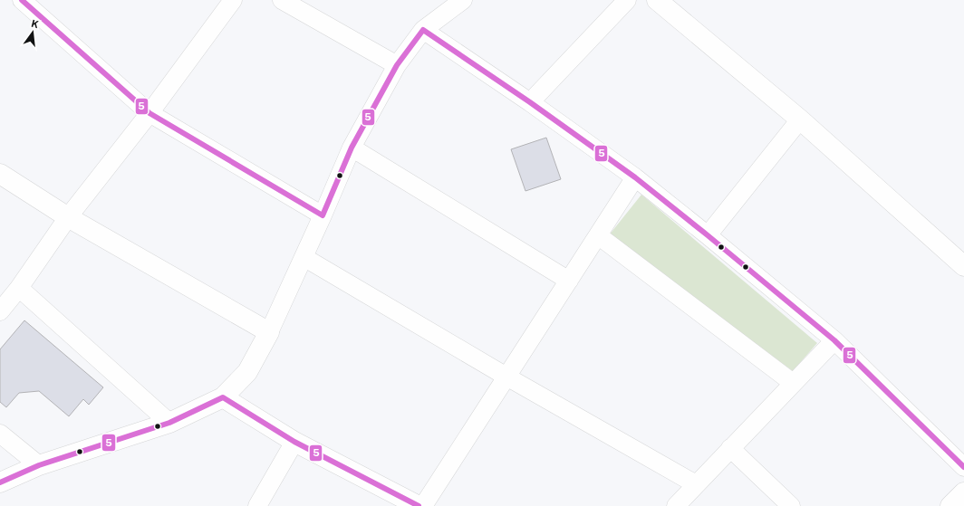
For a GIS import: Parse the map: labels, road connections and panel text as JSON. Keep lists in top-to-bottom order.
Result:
{
  "lines": ["transit line 5"],
  "north": "top"
}
